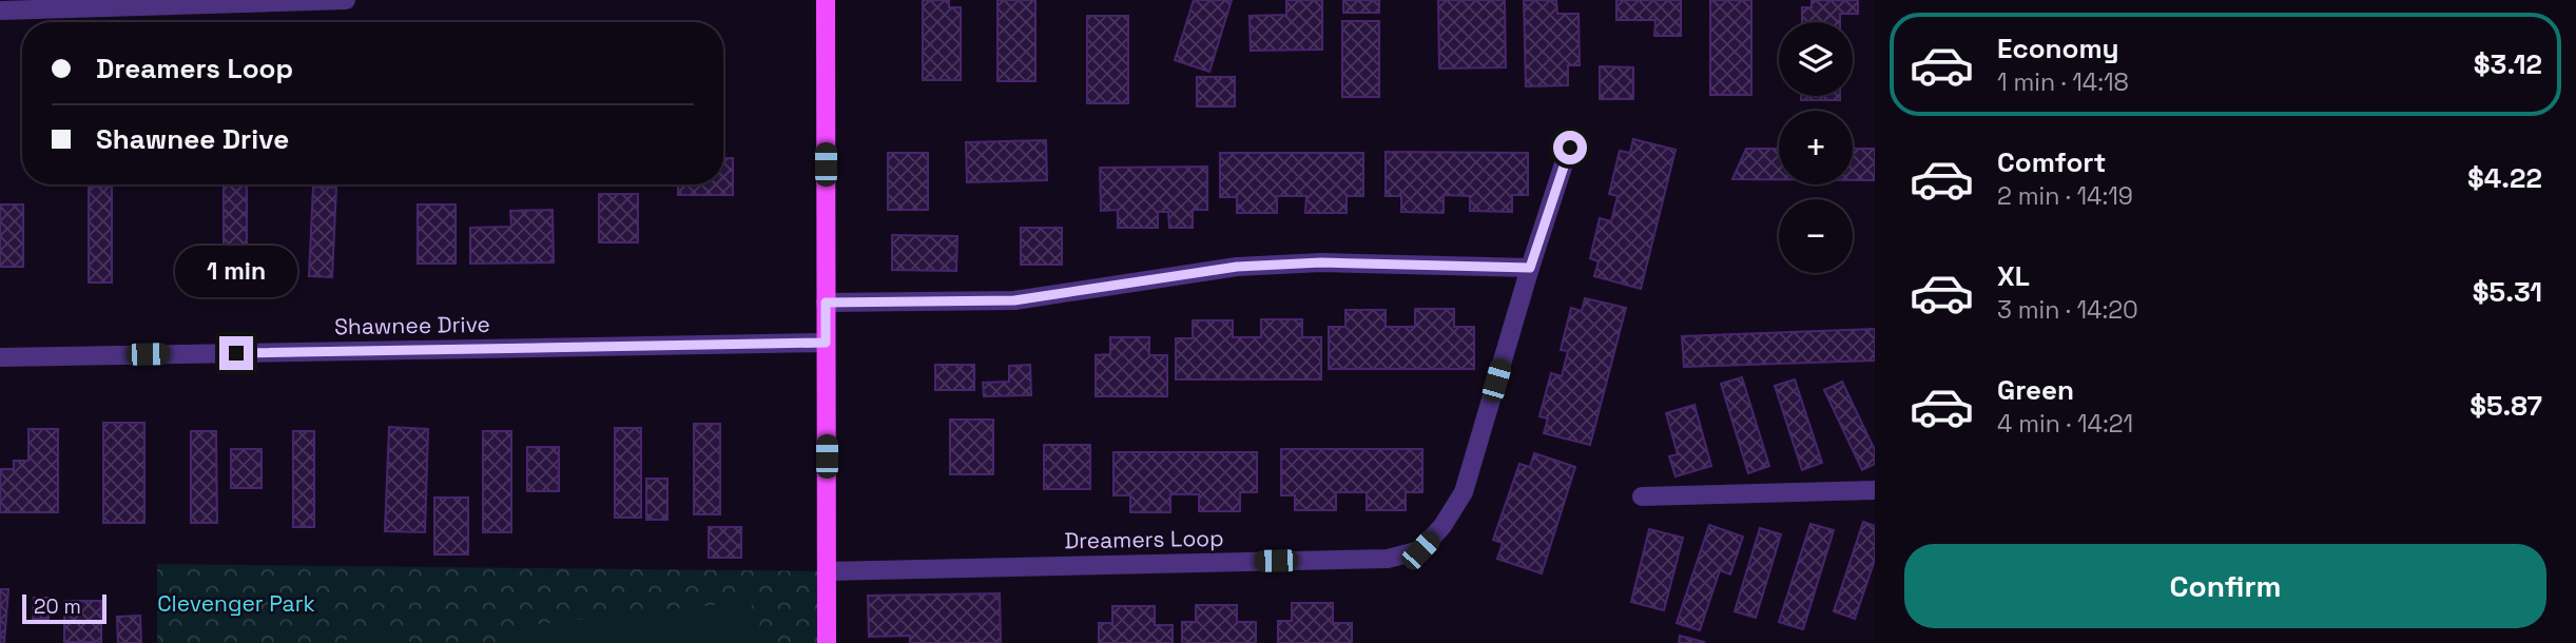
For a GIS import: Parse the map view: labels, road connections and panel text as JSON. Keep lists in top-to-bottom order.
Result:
{
  "streets": {
    "street": ["Shawnee Drive", "Dreamers Loop"]
  },
  "parks": ["Clevenger Park"],
  "scale_bar": "20 m",
  "page": {
    "list": [
      {
        "name": "Economy",
        "note": "1 min · 14:18",
        "value": "$3.12"
      },
      {
        "name": "Comfort",
        "note": "2 min · 14:19",
        "value": "$4.22"
      },
      {
        "name": "XL",
        "note": "3 min · 14:20",
        "value": "$5.31"
      },
      {
        "name": "Green",
        "note": "4 min · 14:21",
        "value": "$5.87"
      }
    ],
    "map_buttons": ["+", "−"],
    "banner": ["Dreamers Loop", "Shawnee Drive"],
    "bubble": "1 min",
    "buttons": "Confirm",
    "scale": "20 m"
  }
}
